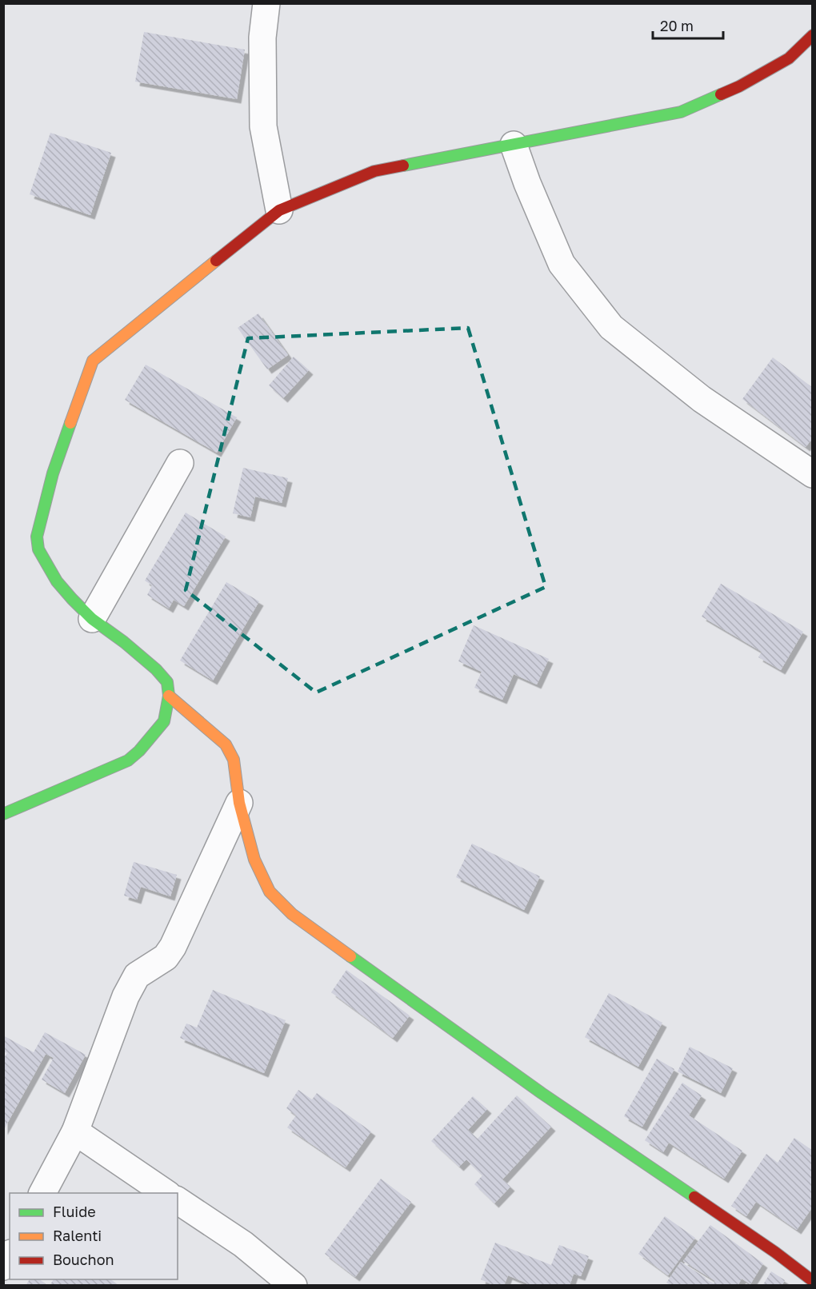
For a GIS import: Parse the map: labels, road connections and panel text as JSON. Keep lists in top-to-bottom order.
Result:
{
  "legend": ["Fluide", "Ralenti", "Bouchon"],
  "scale_bar": "20 m"
}
